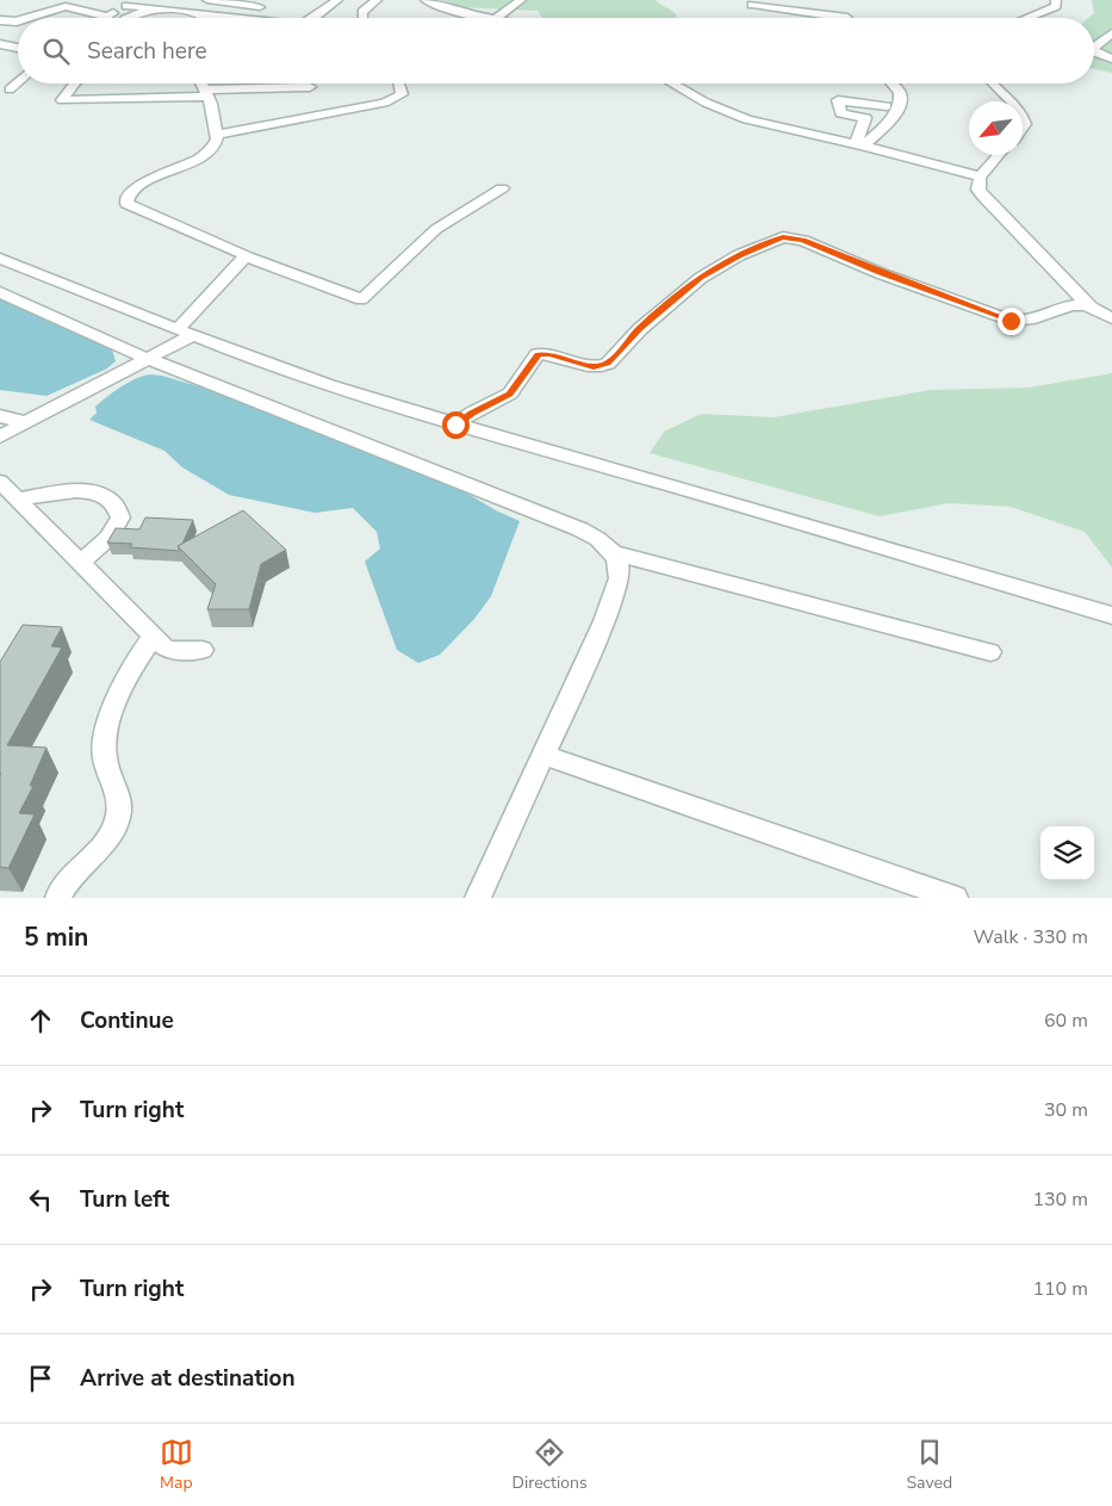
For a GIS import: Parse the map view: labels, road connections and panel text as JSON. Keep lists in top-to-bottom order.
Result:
{
  "north": "bottom left",
  "page": {
    "search": "Search here",
    "heading": ["5 min", "Walk · 330 m"],
    "list": [
      ["Continue", "60 m"],
      ["Turn right", "30 m"],
      ["Turn left", "130 m"],
      ["Turn right", "110 m"],
      "Arrive at destination"
    ],
    "nav": ["Map", "Directions", "Saved"]
  }
}
